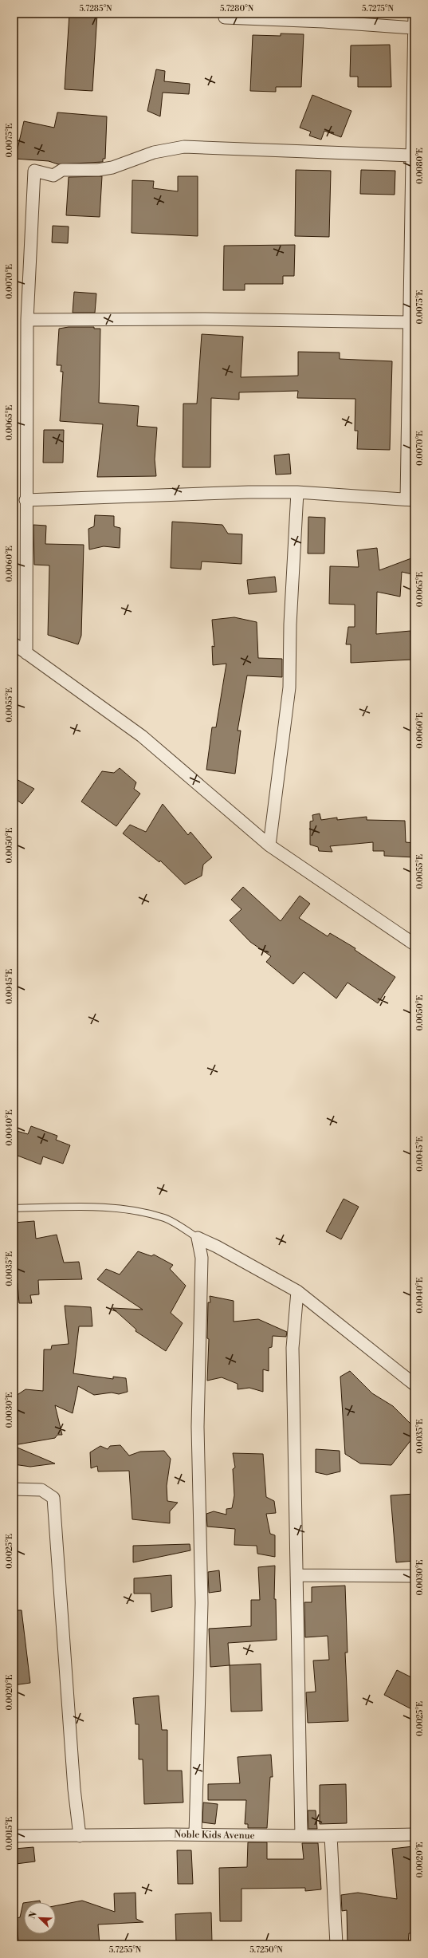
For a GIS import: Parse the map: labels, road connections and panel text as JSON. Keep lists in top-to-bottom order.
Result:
{
  "streets": {
    "street": ["Noble Kids Avenue"]
  },
  "north": "top left",
  "coordinates": [
    "5.7285°N",
    "5.7280°N",
    "5.7275°N",
    "0.0075°E",
    "0.0080°E",
    "0.0070°E",
    "0.0065°E",
    "0.0060°E",
    "0.0055°E",
    "0.0050°E",
    "0.0045°E",
    "0.0040°E",
    "0.0035°E",
    "0.0030°E",
    "0.0025°E",
    "0.0020°E",
    "0.0015°E",
    "5.7255°N",
    "5.7250°N"
  ]
}
